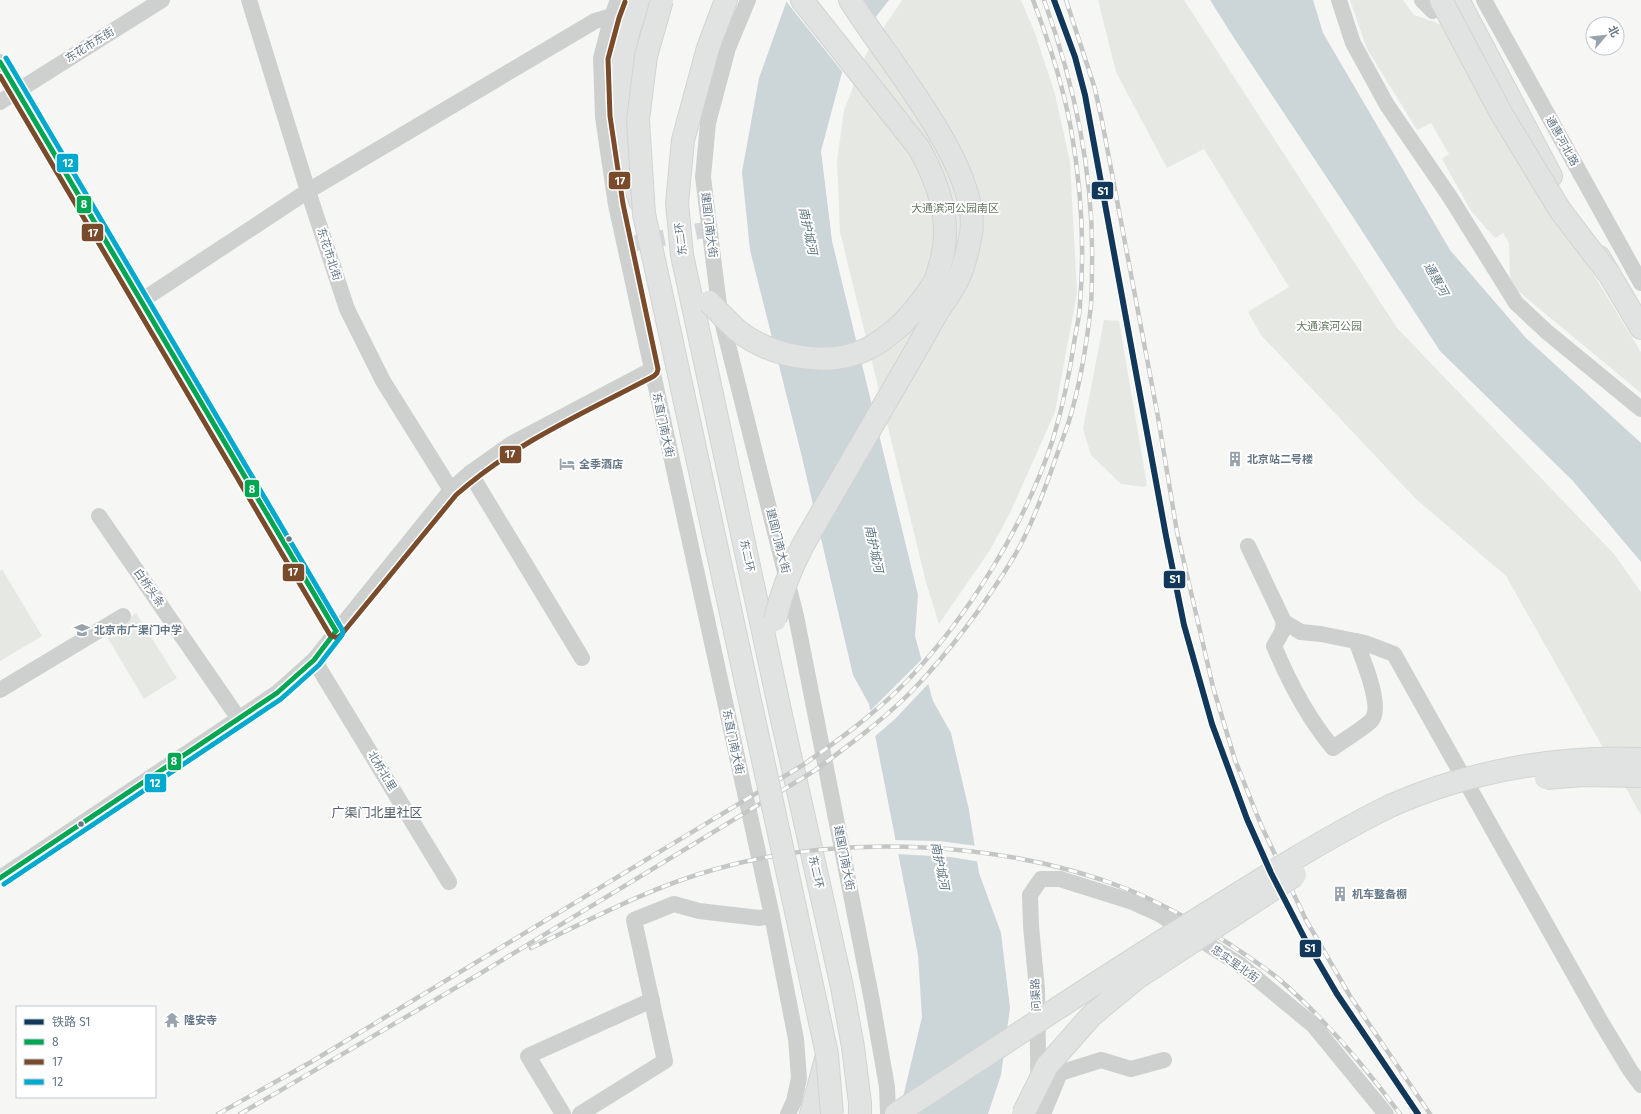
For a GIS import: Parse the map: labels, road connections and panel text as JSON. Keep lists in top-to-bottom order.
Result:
{
  "streets": {
    "highway": ["东二环"],
    "street": [
      "东花市东街",
      "通惠河北路",
      "建国门南大街",
      "东花市北街",
      "东直门南大街",
      "白桥头条",
      "北桥北里",
      "忠实里北街",
      "问渠路"
    ]
  },
  "crossings": [
    ["忠实里北街", "问渠路"]
  ],
  "districts": ["广渠门北里社区"],
  "water": ["南护城河", "通惠河"],
  "parks": ["大通滨河公园南区", "大通滨河公园"],
  "places": {
    "building": ["北京站二号楼", "机车整备棚"],
    "hotel": ["全季酒店"],
    "school or university": ["北京市广渠门中学"],
    "temple": ["隆安寺"]
  },
  "lines": [
    "rail line S1",
    "transit line 17",
    "transit line 12",
    "transit line 8"
  ],
  "legend": [
    "铁路 S1",
    "8",
    "17",
    "12"
  ],
  "north": "top right"
}
